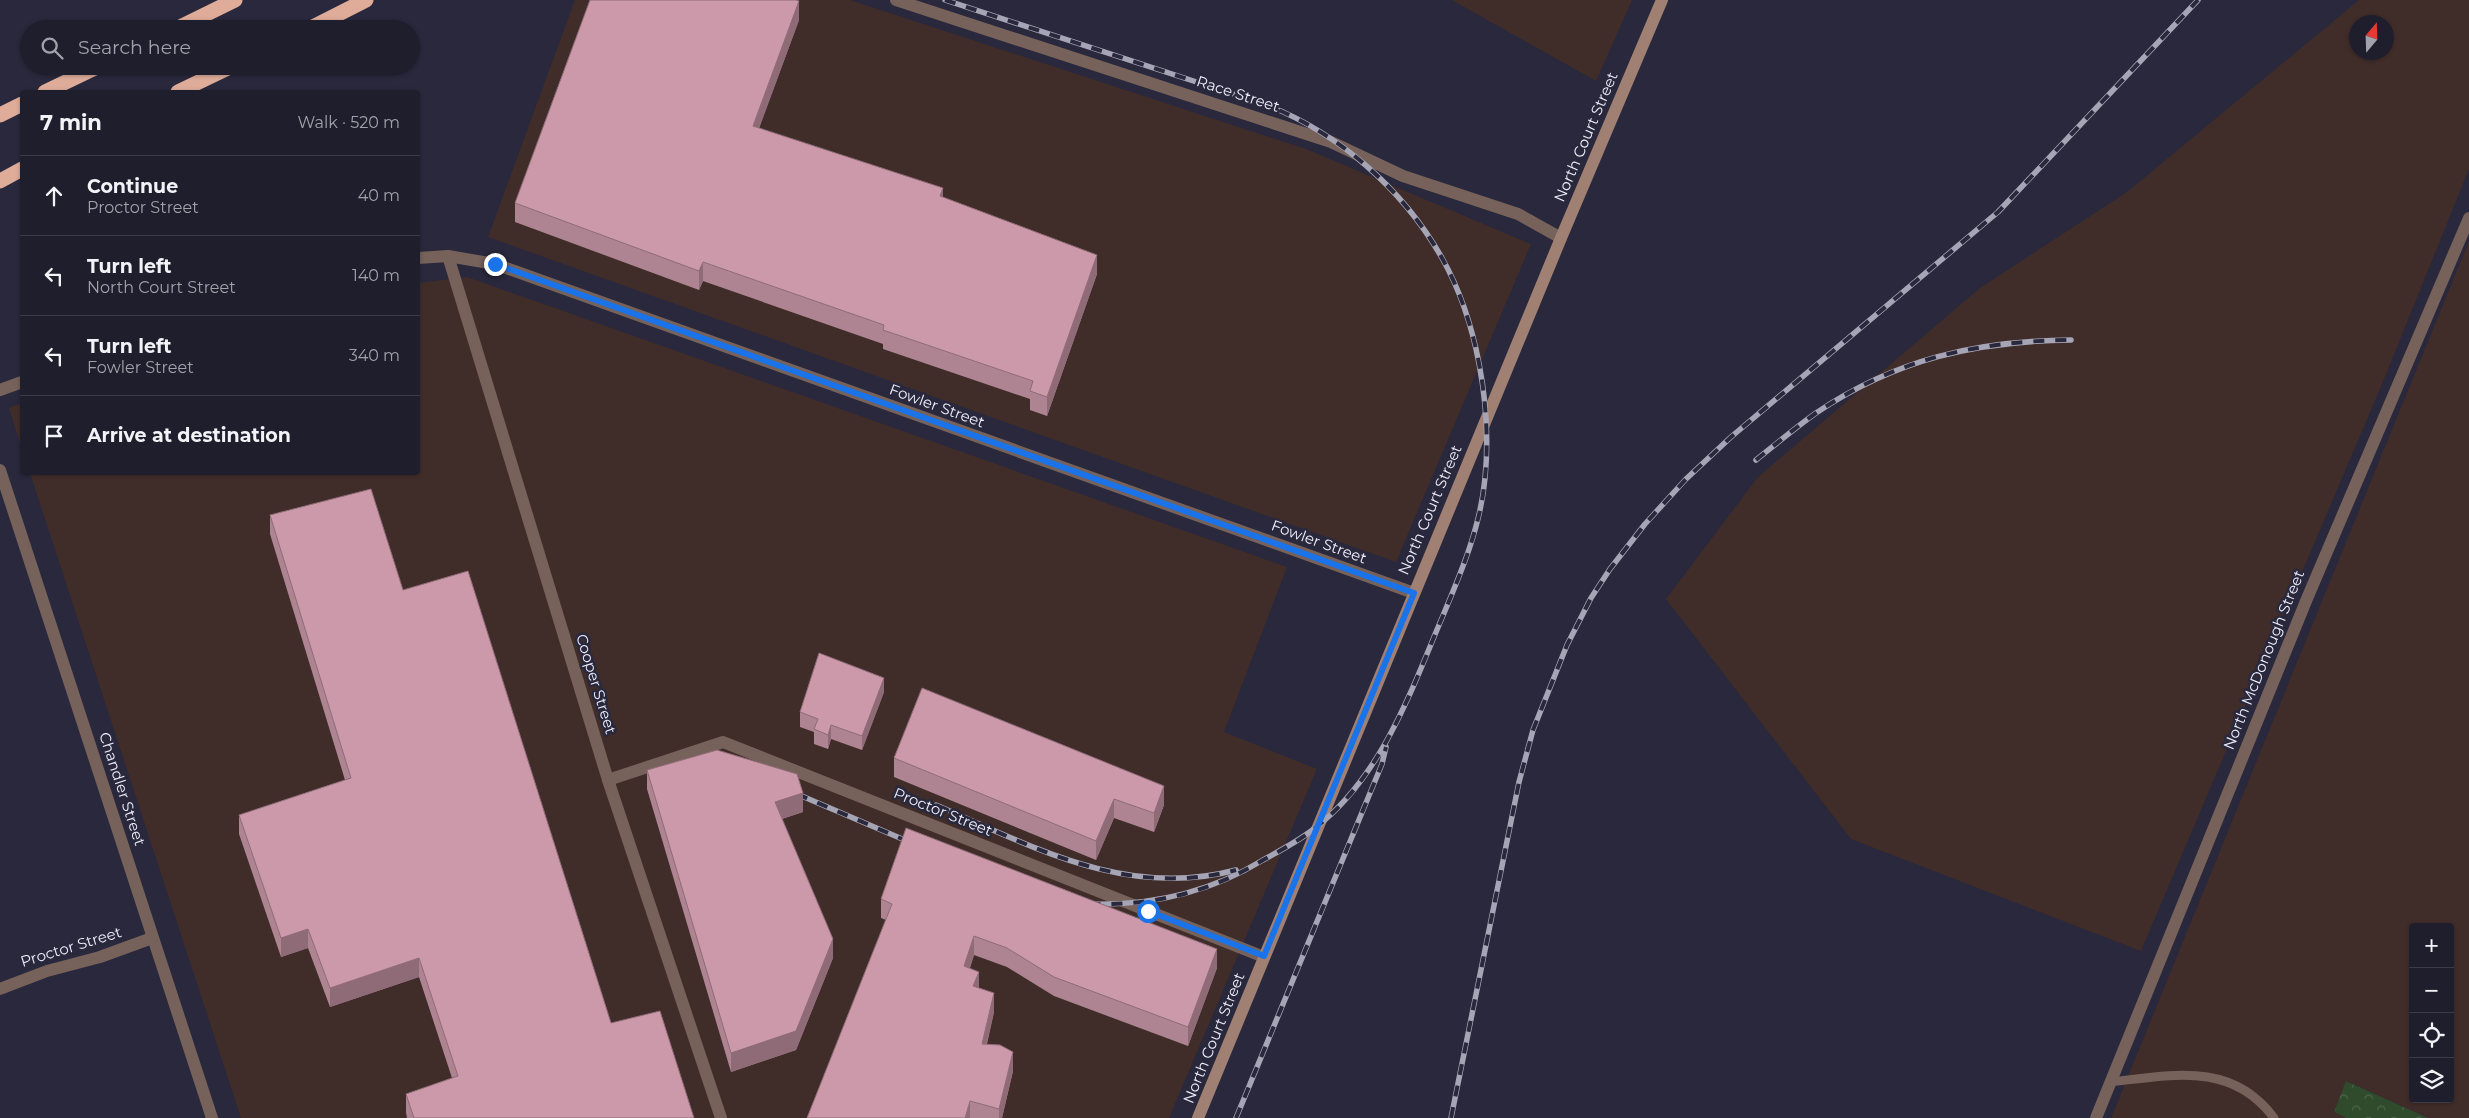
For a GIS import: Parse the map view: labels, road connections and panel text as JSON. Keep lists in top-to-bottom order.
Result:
{
  "streets": {
    "main road": ["North Court Street"],
    "street": [
      "Race Street",
      "Fowler Street",
      "North McDonough Street",
      "Cooper Street",
      "Chandler Street",
      "Proctor Street"
    ]
  },
  "crossings": [
    ["Race Street", "North Court Street"],
    ["North Court Street", "Fowler Street"],
    ["North Court Street", "Proctor Street"],
    ["Fowler Street", "Cooper Street"],
    ["Cooper Street", "Proctor Street"],
    ["Chandler Street", "Proctor Street"]
  ],
  "north": "top",
  "page": {
    "search": "Search here",
    "heading": ["7 min", "Walk · 520 m"],
    "list": [
      ["Continue", "Proctor Street", "40 m"],
      ["Turn left", "North Court Street", "140 m"],
      ["Turn left", "Fowler Street", "340 m"],
      "Arrive at destination"
    ],
    "map_buttons": ["+", "−"]
  }
}
